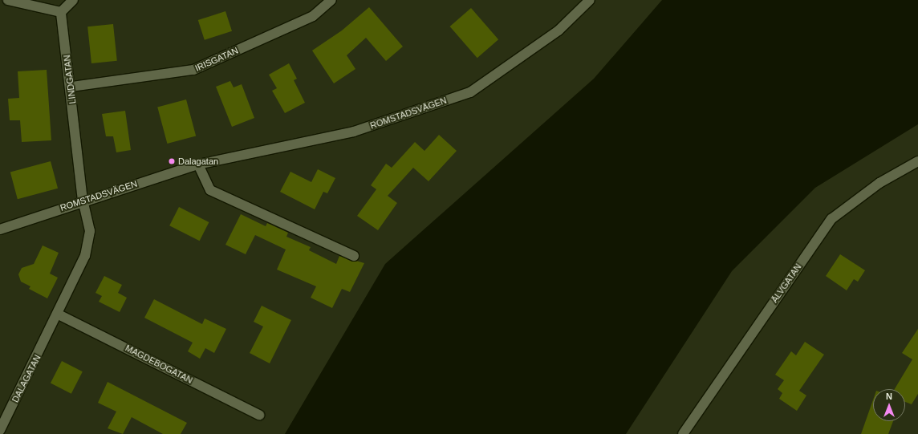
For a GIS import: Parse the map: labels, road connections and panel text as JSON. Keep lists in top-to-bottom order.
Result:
{
  "streets": {
    "street": [
      "IRISGATAN",
      "LINDGATAN",
      "ROMSTADSVÄGEN",
      "ÄLVGATAN",
      "MAGDEBOGATAN",
      "DALAGATAN"
    ]
  },
  "crossings": [
    ["IRISGATAN", "LINDGATAN"],
    ["LINDGATAN", "ROMSTADSVÄGEN"],
    ["LINDGATAN", "DALAGATAN"],
    ["ROMSTADSVÄGEN", "DALAGATAN"],
    ["MAGDEBOGATAN", "DALAGATAN"]
  ],
  "places": ["Dalagatan"],
  "north": "top"
}
